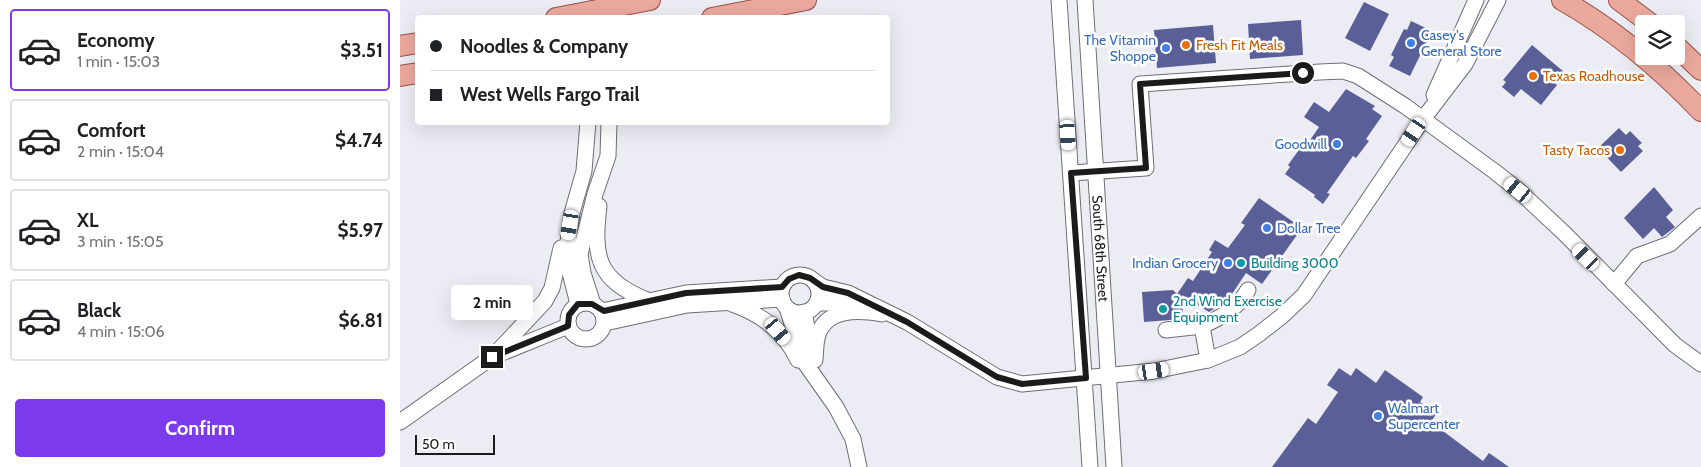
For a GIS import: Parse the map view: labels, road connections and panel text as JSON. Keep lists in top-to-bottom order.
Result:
{
  "streets": {
    "street": ["South 68th Street"]
  },
  "places": [
    "Casey's General Store",
    "Fresh Fit Meals",
    "The Vitamin Shoppe",
    "Texas Roadhouse",
    "Goodwill",
    "Tasty Tacos",
    "Dollar Tree",
    "Indian Grocery",
    "Building 3000",
    "2nd Wind Exercise Equipment",
    "Walmart Supercenter"
  ],
  "scale_bar": "50 m",
  "page": {
    "list": [
      {
        "name": "Economy",
        "note": "1 min · 15:03",
        "value": "$3.51"
      },
      {
        "name": "Comfort",
        "note": "2 min · 15:04",
        "value": "$4.74"
      },
      {
        "name": "XL",
        "note": "3 min · 15:05",
        "value": "$5.97"
      },
      {
        "name": "Black",
        "note": "4 min · 15:06",
        "value": "$6.81"
      }
    ],
    "banner": ["Noodles & Company", "West Wells Fargo Trail"],
    "bubble": "2 min",
    "buttons": "Confirm",
    "scale": "50 m"
  }
}
